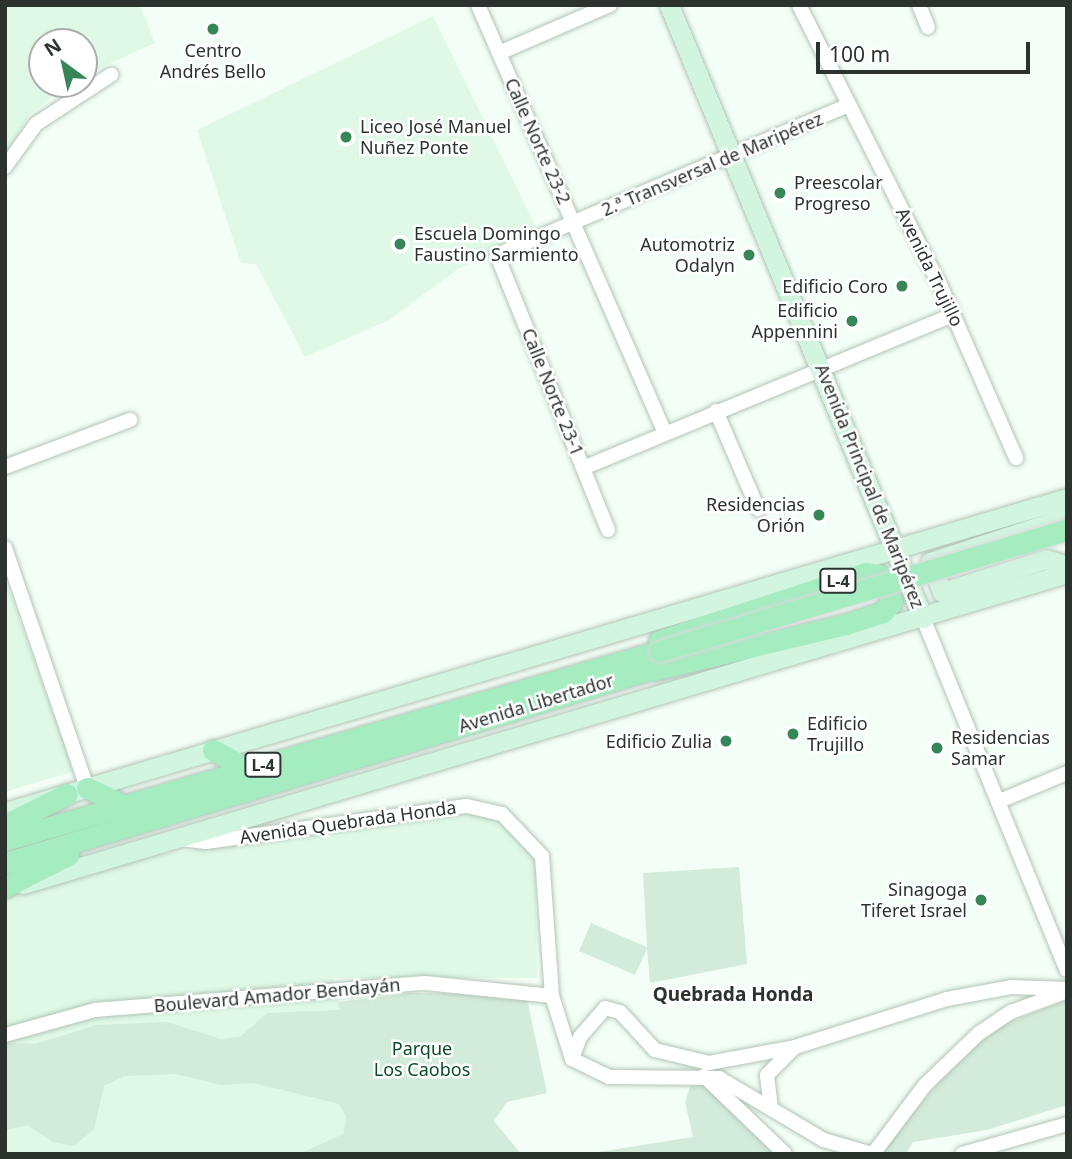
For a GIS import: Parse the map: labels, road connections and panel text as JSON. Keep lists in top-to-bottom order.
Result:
{
  "streets": {
    "main road": ["Avenida Principal de Maripérez", "L-4", "Avenida Libertador"],
    "street": [
      "Calle Norte 23-2",
      "2.ª Transversal de Maripérez",
      "Avenida Trujillo",
      "Calle Norte 23-1",
      "Avenida Quebrada Honda",
      "Boulevard Amador Bendayán"
    ]
  },
  "crossings": [
    ["Calle Norte 23-2", "2.ª Transversal de Maripérez"],
    ["2.ª Transversal de Maripérez", "Avenida Trujillo"],
    ["2.ª Transversal de Maripérez", "Calle Norte 23-1"],
    ["2.ª Transversal de Maripérez", "Avenida Principal de Maripérez"],
    ["Avenida Principal de Maripérez", "L-4"],
    ["Avenida Principal de Maripérez", "Avenida Libertador"],
    ["L-4", "Avenida Libertador"],
    ["Avenida Libertador", "Avenida Quebrada Honda"],
    ["Avenida Quebrada Honda", "Boulevard Amador Bendayán"]
  ],
  "districts": ["Quebrada Honda"],
  "parks": ["Parque Los Caobos"],
  "places": [
    "Centro Andrés Bello",
    "Liceo José Manuel Nuñez Ponte",
    "Preescolar Progreso",
    "Escuela Domingo Faustino Sarmiento",
    "Automotriz Odalyn",
    "Edificio Coro",
    "Edificio Appennini",
    "Residencias Orión",
    "Edificio Trujillo",
    "Edificio Zulia",
    "Residencias Samar",
    "Sinagoga Tiferet Israel"
  ],
  "scale_bar": "100 m",
  "north": "top left"
}
